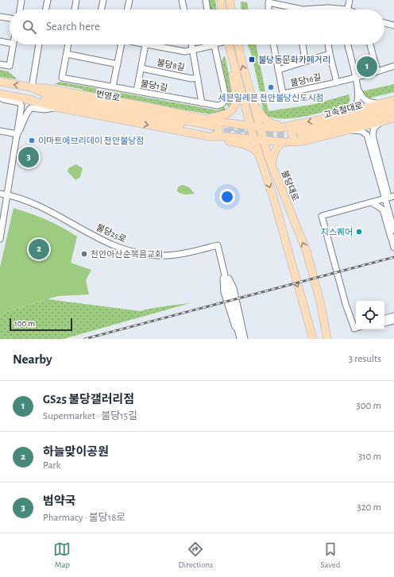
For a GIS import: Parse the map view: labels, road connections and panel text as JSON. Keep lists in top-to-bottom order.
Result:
{
  "streets": {
    "main road": ["번영로", "고속철대로", "불당대로"],
    "street": [
      "불당8길",
      "불당16길",
      "불당1길",
      "불당25로"
    ]
  },
  "crossings": [
    ["불당8길", "불당1길"]
  ],
  "places": {
    "transit": ["불당동문화카페거리"],
    "other": [
      "세븐일레븐 천안불당신도시점",
      "이마트에브리데이 천안불당점",
      "지스퀘어",
      "천안아산순복음교회"
    ]
  },
  "scale_bar": "100 m",
  "page": {
    "search": "Search here",
    "pins": ["1", "3", "2"],
    "scale": "100 m",
    "heading": ["Nearby", "3 results"],
    "list": [
      {
        "mark": "1",
        "name": "GS25 불당갤러리점",
        "note": "Supermarket · 불당15길",
        "value": "300 m"
      },
      {
        "mark": "2",
        "name": "하늘맞이공원",
        "note": "Park",
        "value": "310 m"
      },
      {
        "mark": "3",
        "name": "범약국",
        "note": "Pharmacy · 불당18로",
        "value": "320 m"
      }
    ],
    "nav": ["Map", "Directions", "Saved"]
  }
}
